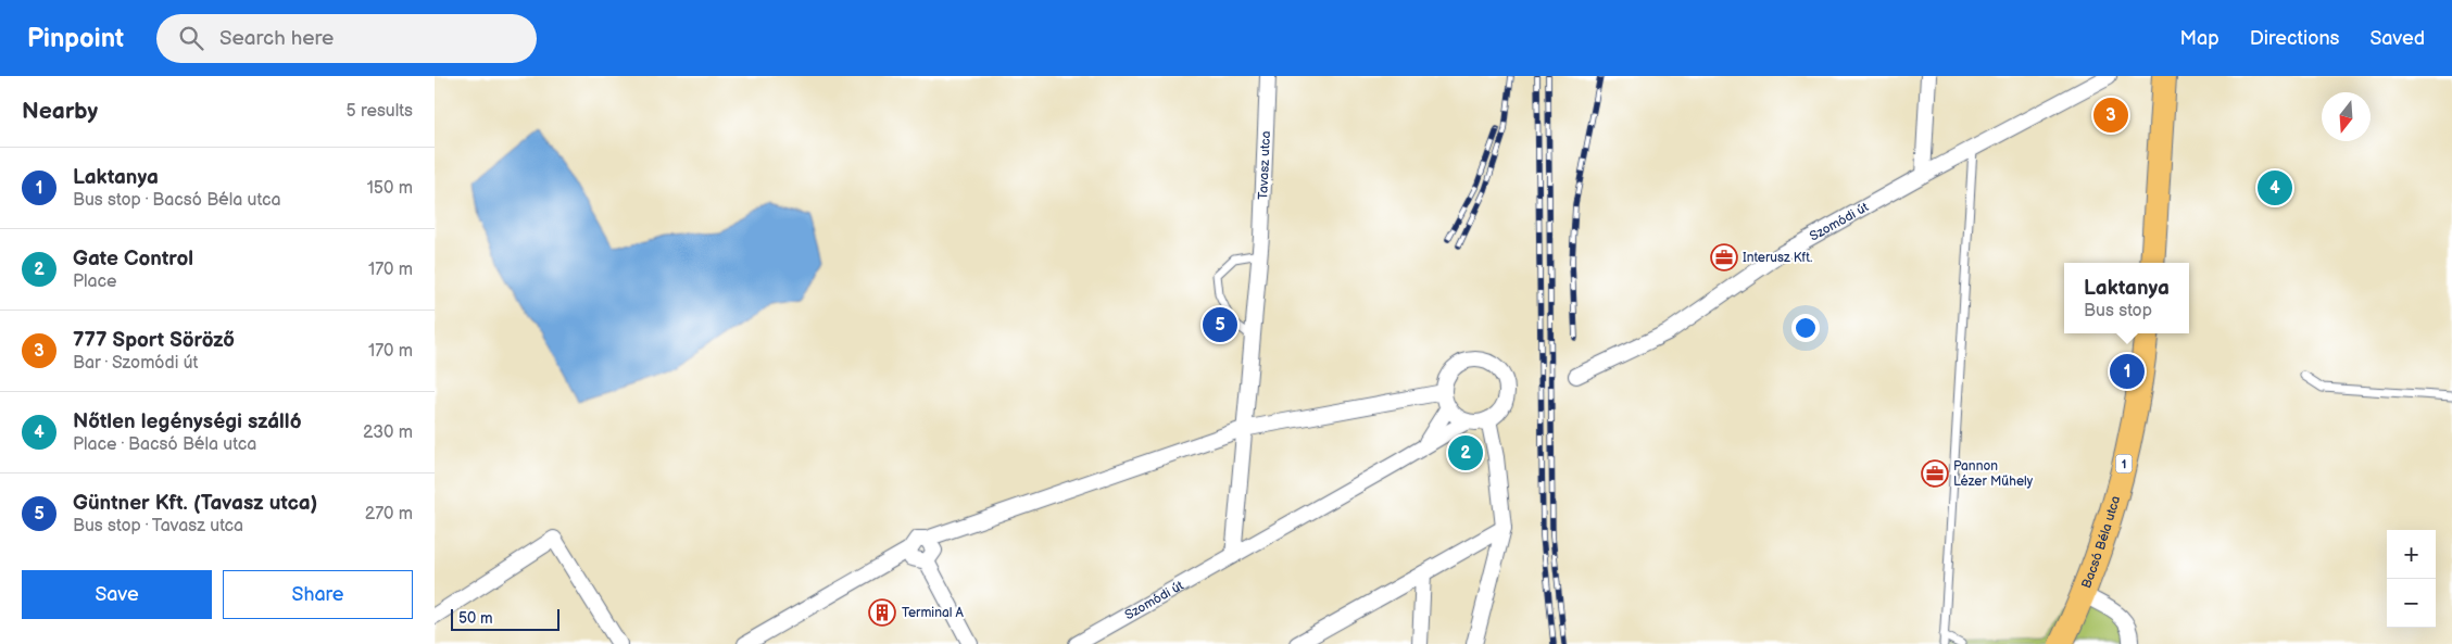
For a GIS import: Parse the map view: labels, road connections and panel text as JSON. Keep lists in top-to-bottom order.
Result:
{
  "streets": {
    "main road": ["1", "Bacsó Béla utca"],
    "street": ["Tavasz utca", "Szomódi út"]
  },
  "crossings": [
    ["Tavasz utca", "Szomódi út"],
    ["1", "Bacsó Béla utca"]
  ],
  "places": {
    "office": ["Interusz Kft.", "Pannon Lézer Műhely"],
    "building": ["Terminal A"]
  },
  "scale_bar": "50 m",
  "north": "bottom",
  "page": {
    "header": "Pinpoint",
    "search": "Search here",
    "nav": ["Map", "Directions", "Saved"],
    "heading": ["Nearby", "5 results"],
    "pins": [
      "3",
      "4",
      "5",
      "1",
      "2"
    ],
    "list": [
      {
        "mark": "1",
        "name": "Laktanya",
        "note": "Bus stop · Bacsó Béla utca",
        "value": "150 m"
      },
      {
        "mark": "2",
        "name": "Gate Control",
        "note": "Place",
        "value": "170 m"
      },
      {
        "mark": "3",
        "name": "777 Sport Söröző",
        "note": "Bar · Szomódi út",
        "value": "170 m"
      },
      {
        "mark": "4",
        "name": "Nőtlen legénységi szálló",
        "note": "Place · Bacsó Béla utca",
        "value": "230 m"
      },
      {
        "mark": "5",
        "name": "Güntner Kft. (Tavasz utca)",
        "note": "Bus stop · Tavasz utca",
        "value": "270 m"
      }
    ],
    "popup": ["Laktanya", "Bus stop"],
    "map_buttons": ["+", "−"],
    "buttons": ["Save", "Share"],
    "scale": "50 m"
  }
}
